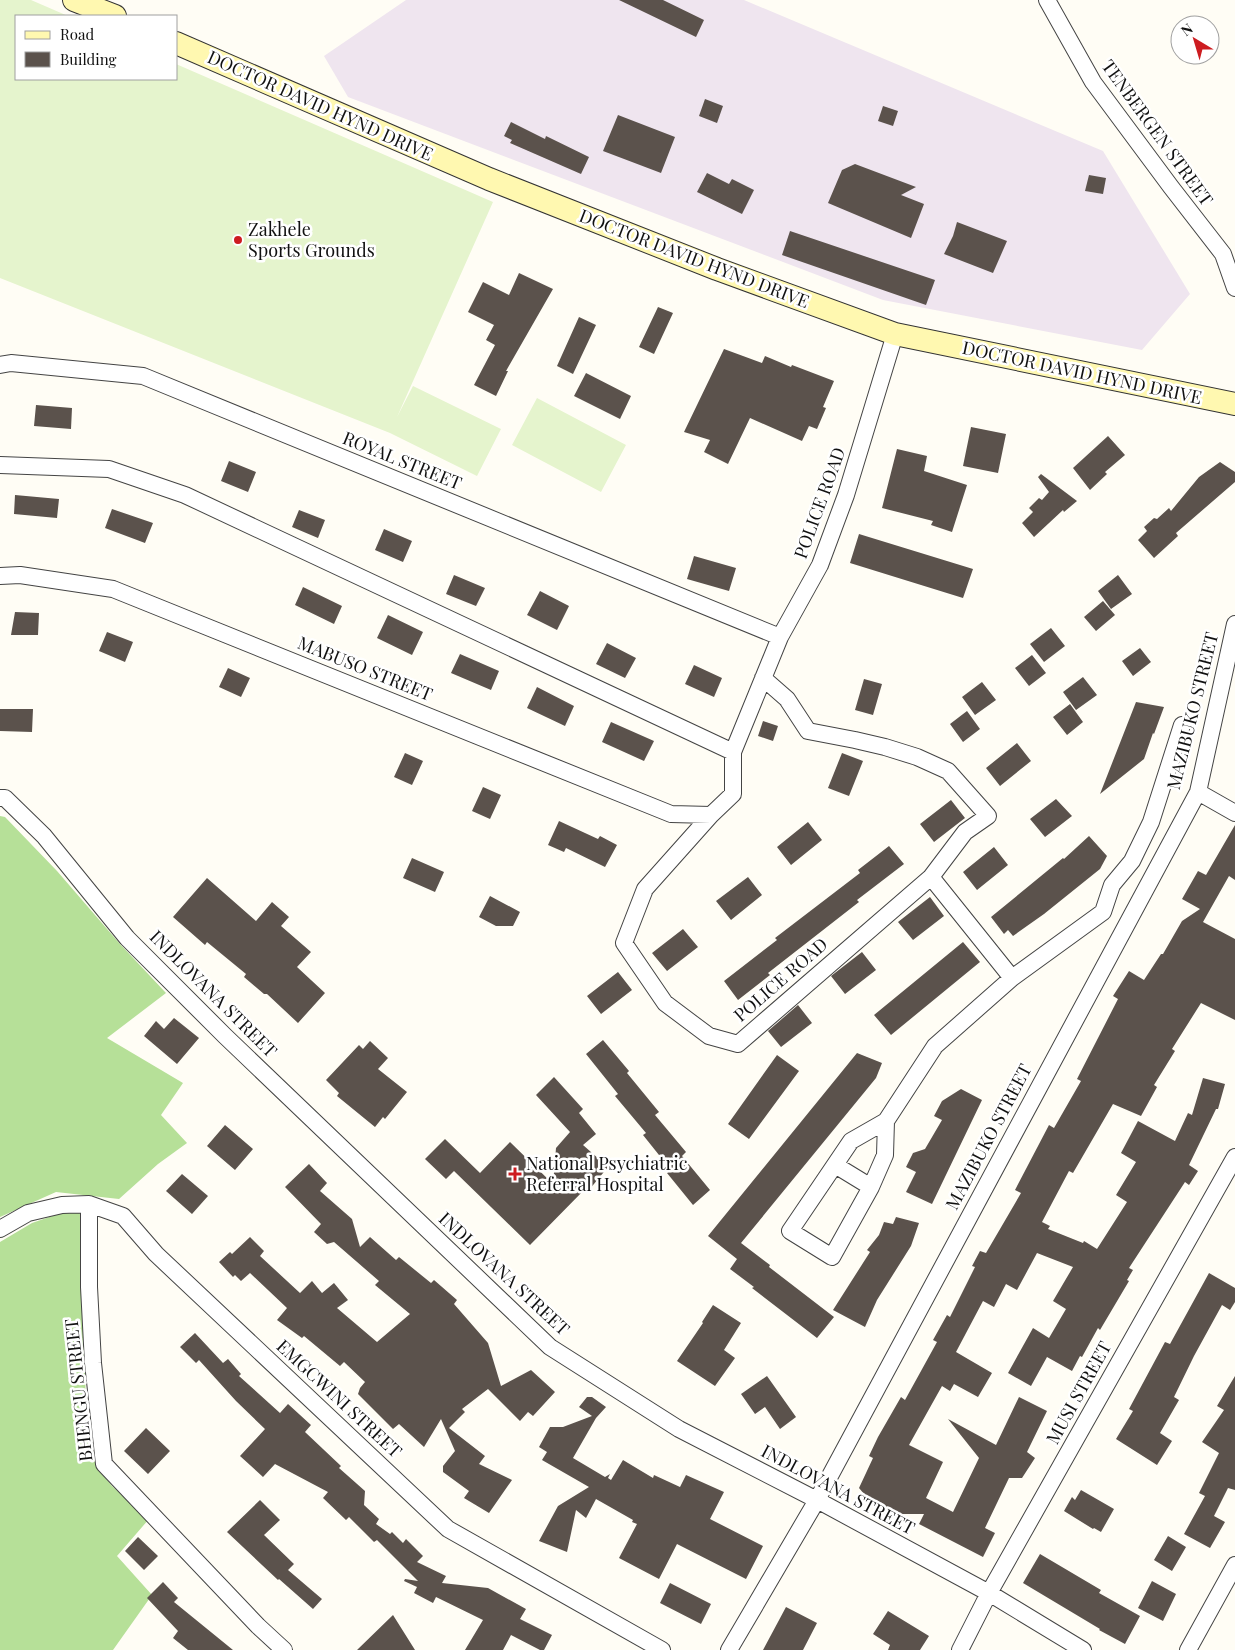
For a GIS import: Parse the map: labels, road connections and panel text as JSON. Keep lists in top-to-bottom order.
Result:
{
  "streets": {
    "main road": ["DOCTOR DAVID HYND DRIVE"],
    "street": [
      "TENBERGEN STREET",
      "ROYAL STREET",
      "POLICE ROAD",
      "MABUSO STREET",
      "MAZIBUKO STREET",
      "INDLOVANA STREET",
      "BHENGU STREET",
      "MUSI STREET",
      "EMGCWINI STREET"
    ]
  },
  "crossings": [
    ["DOCTOR DAVID HYND DRIVE", "POLICE ROAD"],
    ["ROYAL STREET", "POLICE ROAD"],
    ["POLICE ROAD", "MABUSO STREET"],
    ["MAZIBUKO STREET", "INDLOVANA STREET"],
    ["INDLOVANA STREET", "MUSI STREET"],
    ["BHENGU STREET", "EMGCWINI STREET"]
  ],
  "places": {
    "other": ["Zakhele Sports Grounds"],
    "health": ["National Psychiatric Referral Hospital"]
  },
  "legend": ["Road", "Building"],
  "north": "top left"
}
